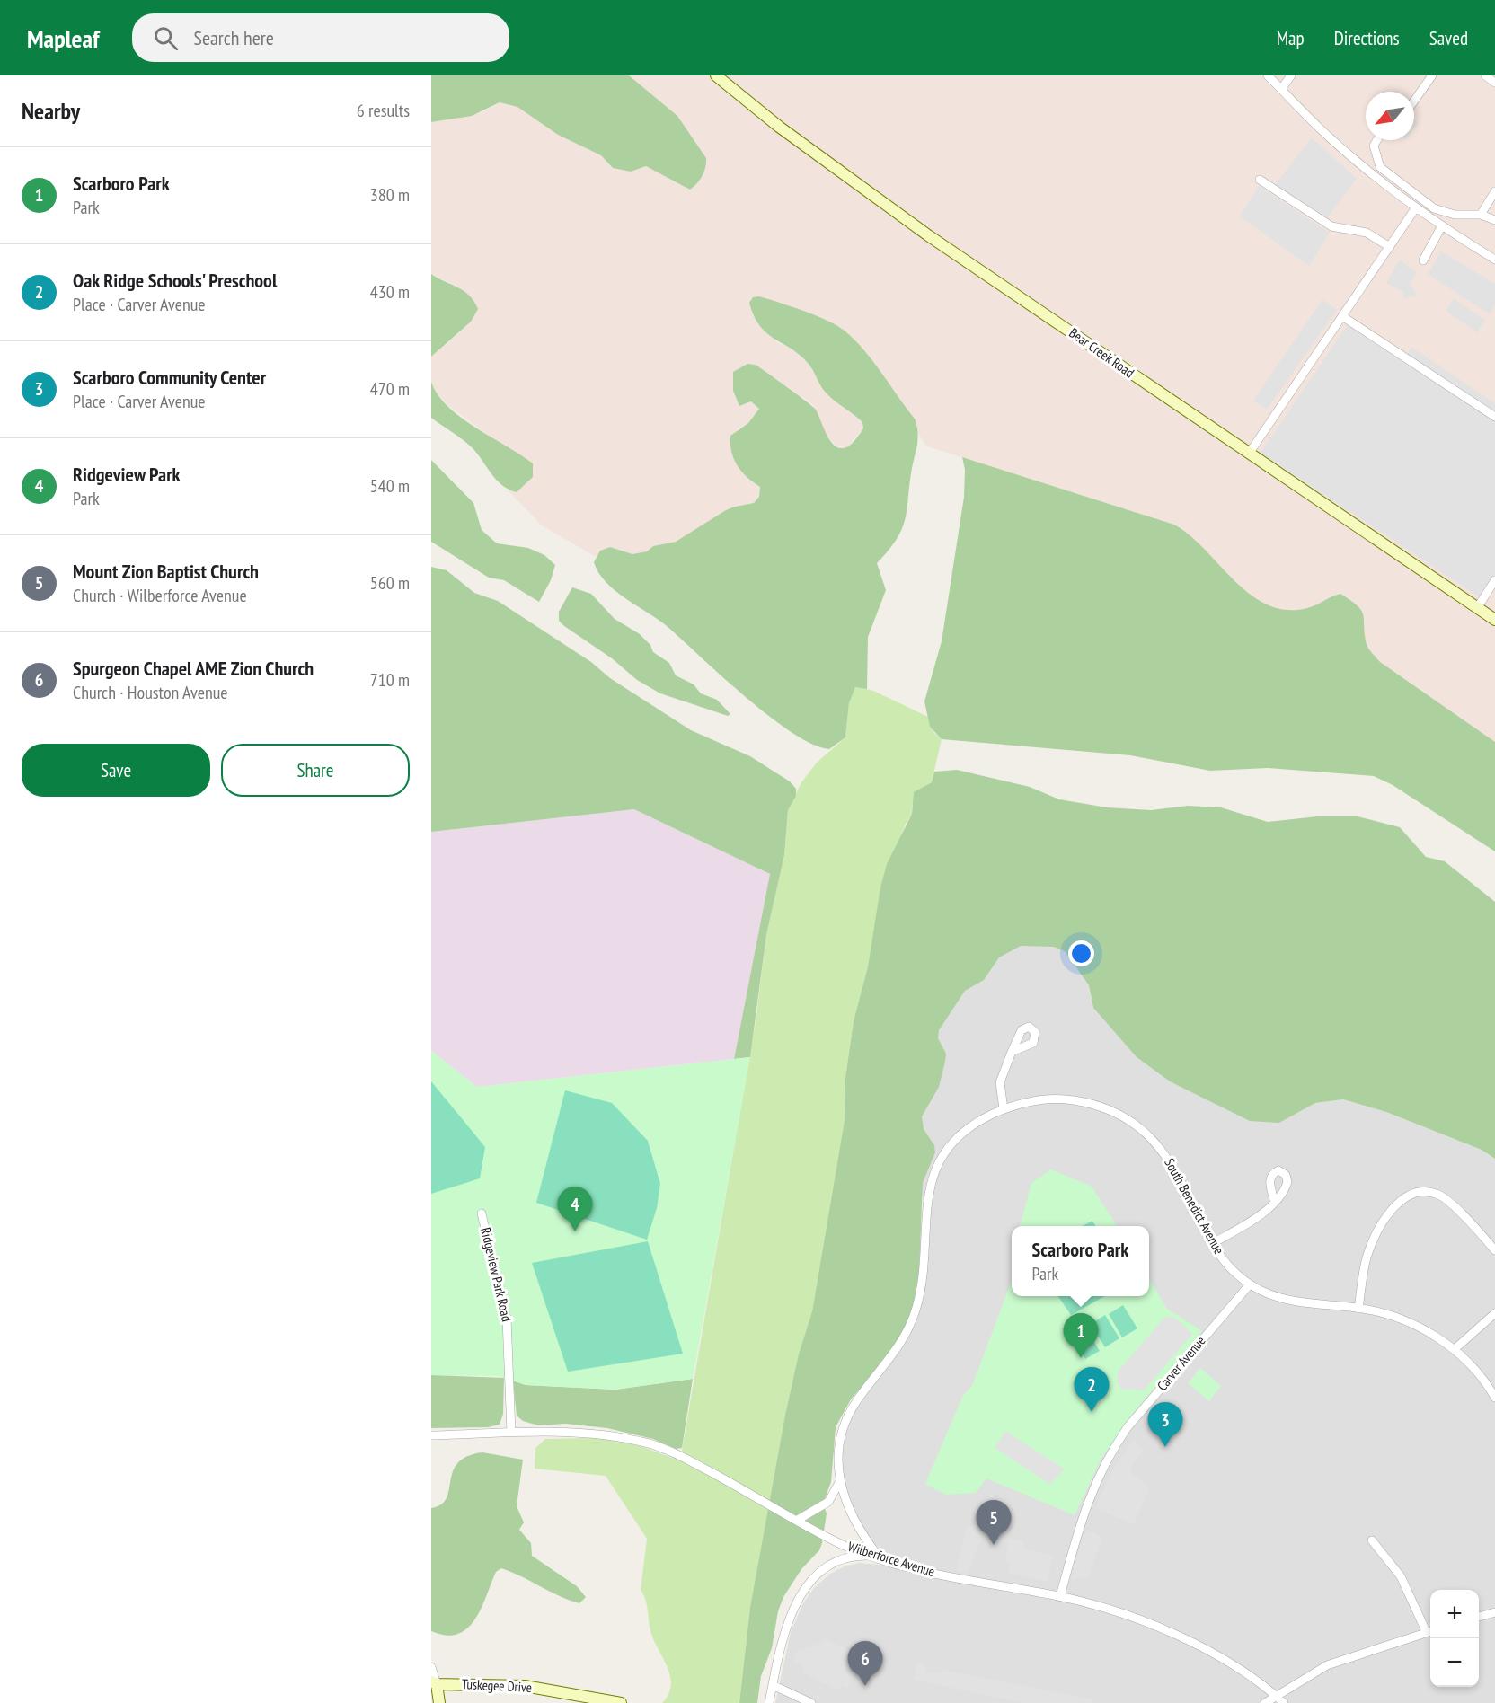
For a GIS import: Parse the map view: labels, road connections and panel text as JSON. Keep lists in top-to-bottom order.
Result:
{
  "streets": {
    "street": [
      "Bear Creek Road",
      "South Benedict Avenue",
      "Ridgeview Park Road",
      "Carver Avenue",
      "Wilberforce Avenue",
      "Tuskegee Drive"
    ]
  },
  "crossings": [
    ["South Benedict Avenue", "Carver Avenue"],
    ["South Benedict Avenue", "Wilberforce Avenue"],
    ["Ridgeview Park Road", "Wilberforce Avenue"],
    ["Carver Avenue", "Wilberforce Avenue"]
  ],
  "north": "bottom left",
  "page": {
    "header": "Mapleaf",
    "search": "Search here",
    "nav": ["Map", "Directions", "Saved"],
    "heading": ["Nearby", "6 results"],
    "list": [
      {
        "mark": "1",
        "name": "Scarboro Park",
        "note": "Park",
        "value": "380 m"
      },
      {
        "mark": "2",
        "name": "Oak Ridge Schools' Preschool",
        "note": "Place · Carver Avenue",
        "value": "430 m"
      },
      {
        "mark": "3",
        "name": "Scarboro Community Center",
        "note": "Place · Carver Avenue",
        "value": "470 m"
      },
      {
        "mark": "4",
        "name": "Ridgeview Park",
        "note": "Park",
        "value": "540 m"
      },
      {
        "mark": "5",
        "name": "Mount Zion Baptist Church",
        "note": "Church · Wilberforce Avenue",
        "value": "560 m"
      },
      {
        "mark": "6",
        "name": "Spurgeon Chapel AME Zion Church",
        "note": "Church · Houston Avenue",
        "value": "710 m"
      }
    ],
    "buttons": ["Save", "Share"],
    "pins": [
      "4",
      "1",
      "2",
      "3",
      "5",
      "6"
    ],
    "popup": ["Scarboro Park", "Park"],
    "map_buttons": ["+", "−"]
  }
}
